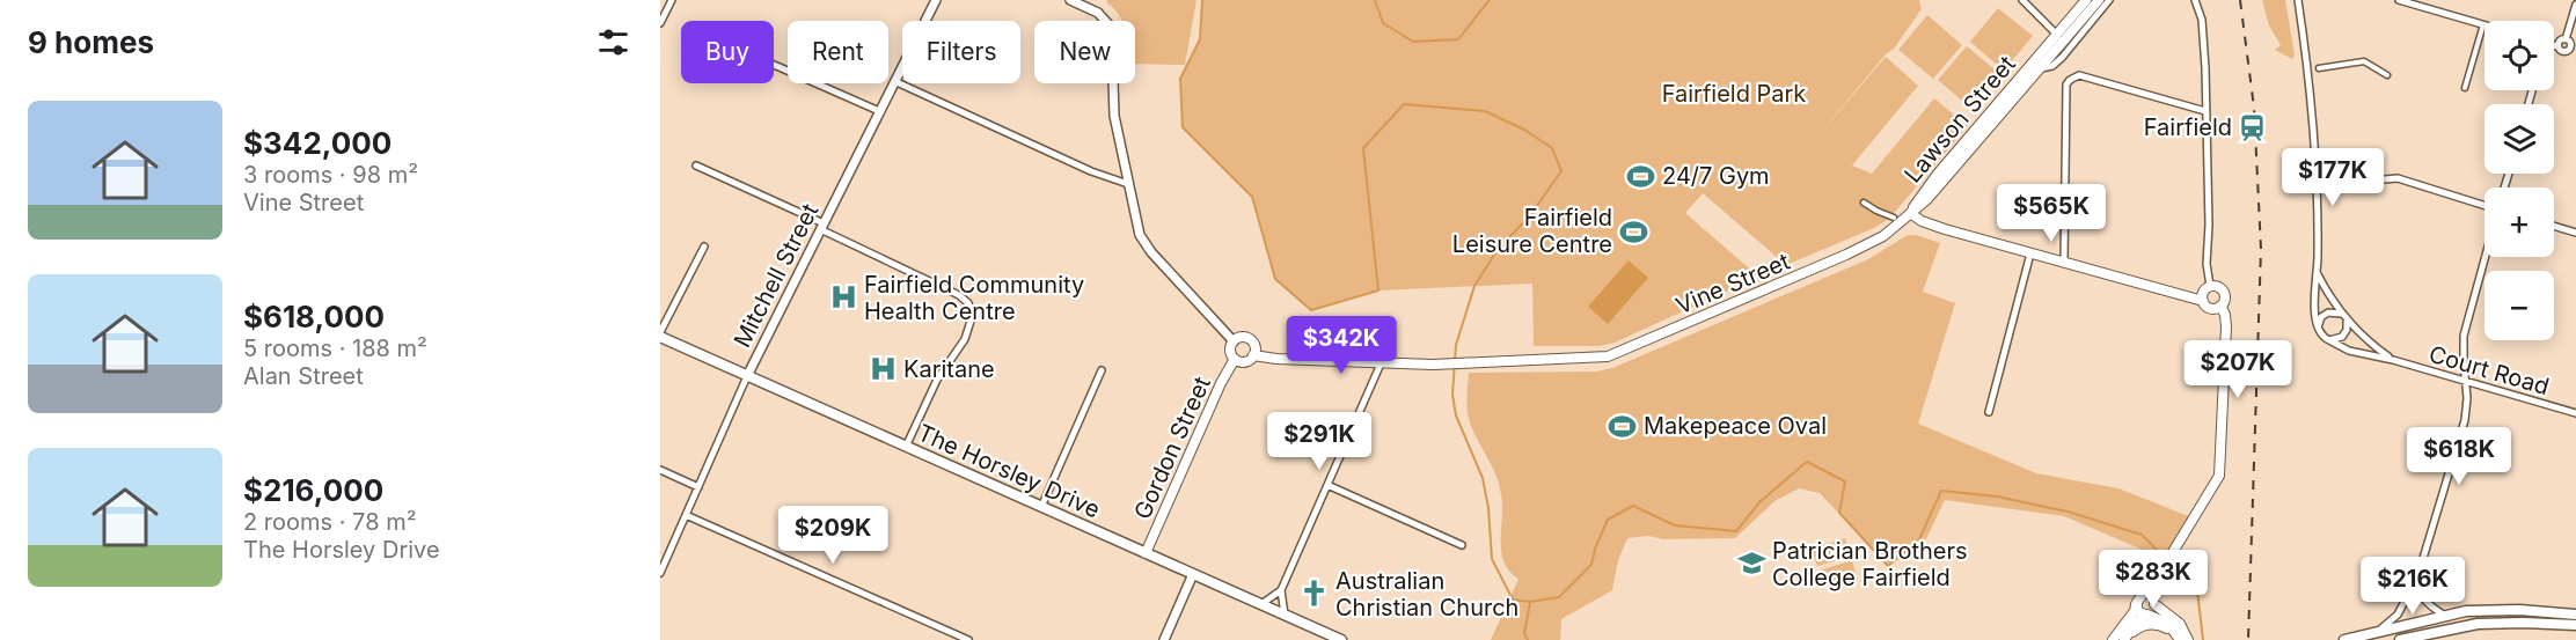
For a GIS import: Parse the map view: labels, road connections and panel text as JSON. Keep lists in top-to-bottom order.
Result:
{
  "streets": {
    "main road": [
      "Lawson Street",
      "Vine Street",
      "Gordon Street",
      "The Horsley Drive"
    ],
    "street": ["Mitchell Street", "Court Road"]
  },
  "crossings": [
    ["Lawson Street", "Vine Street"],
    ["Mitchell Street", "The Horsley Drive"],
    ["Vine Street", "Gordon Street"],
    ["Gordon Street", "The Horsley Drive"]
  ],
  "parks": ["Fairfield Park"],
  "places": {
    "station": ["Fairfield"],
    "sports": ["24/7 Gym", "Fairfield Leisure Centre", "Makepeace Oval"],
    "hospital": ["Fairfield Community Health Centre", "Karitane"],
    "school or university": ["Patrician Brothers College Fairfield"],
    "church": ["Australian Christian Church"]
  },
  "page": {
    "heading": "9 homes",
    "map_buttons": ["+", "−"],
    "chip": [
      "Buy",
      "Rent",
      "Filters",
      "New"
    ],
    "list": [
      {
        "name": "$342,000",
        "note": "3 rooms · 98 m² · Vine Street"
      },
      {
        "name": "$618,000",
        "note": "5 rooms · 188 m² · Alan Street"
      },
      {
        "name": "$216,000",
        "note": "2 rooms · 78 m² · The Horsley Drive"
      }
    ],
    "price": [
      "$177K",
      "$565K",
      "$342K",
      "$207K",
      "$291K",
      "$618K",
      "$209K",
      "$283K",
      "$216K"
    ]
  }
}
